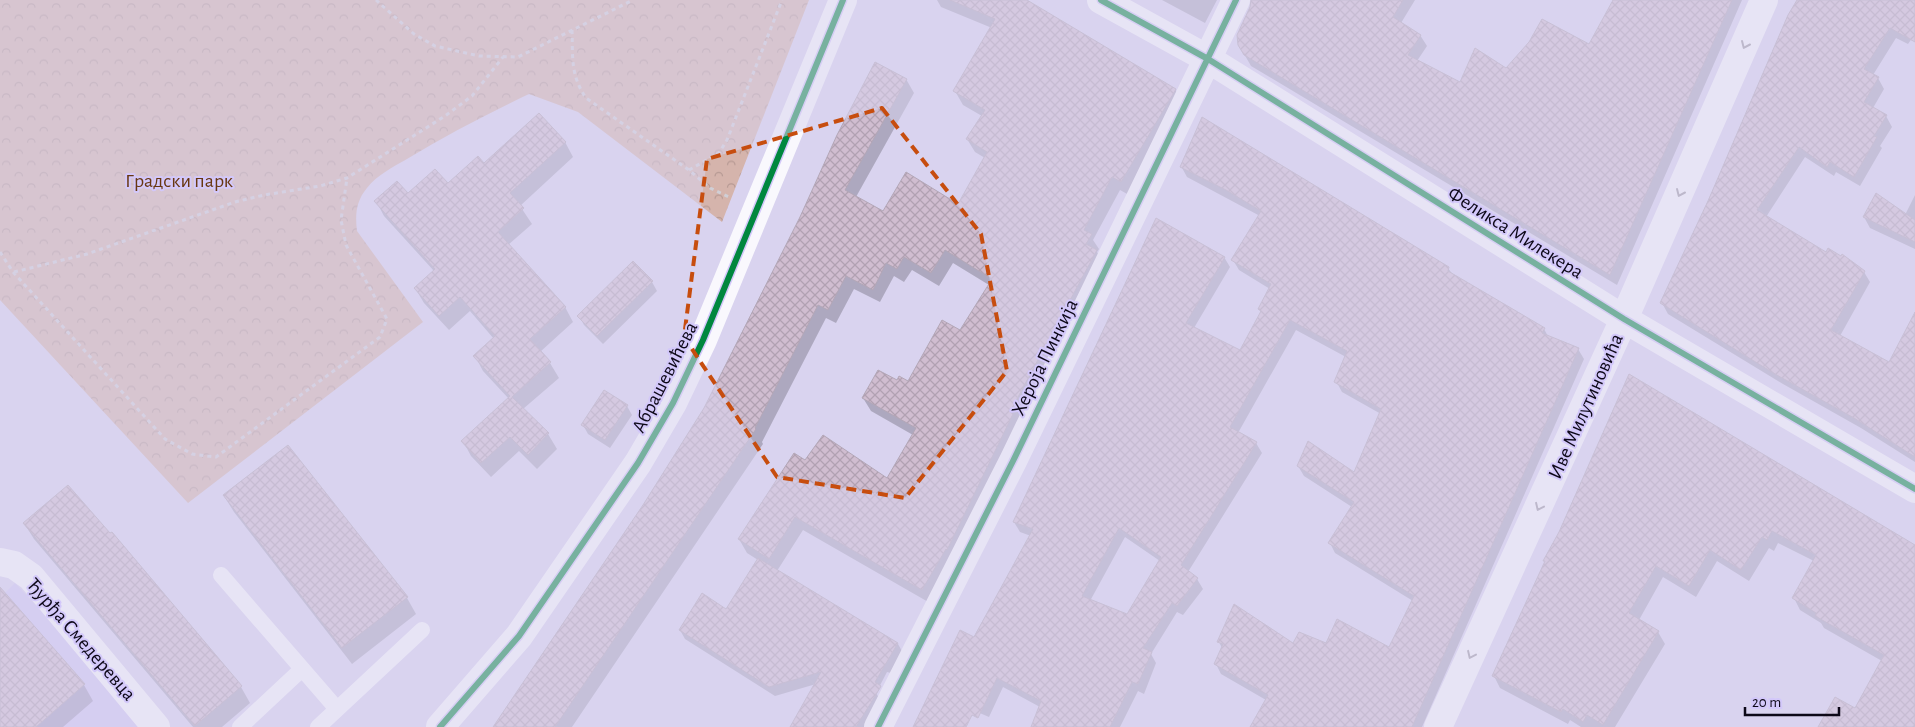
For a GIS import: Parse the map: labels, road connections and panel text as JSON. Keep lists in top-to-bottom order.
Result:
{
  "streets": {
    "street": [
      "Феликса Милекера",
      "Хероја Пинкија",
      "Абрашевићева",
      "Иве Милутиновића",
      "Ђурђа Смедеревца"
    ]
  },
  "crossings": [
    ["Феликса Милекера", "Хероја Пинкија"],
    ["Феликса Милекера", "Иве Милутиновића"]
  ],
  "one_way": ["Иве Милутиновића"],
  "parks": ["Градски парк"],
  "scale_bar": "20 m"
}
